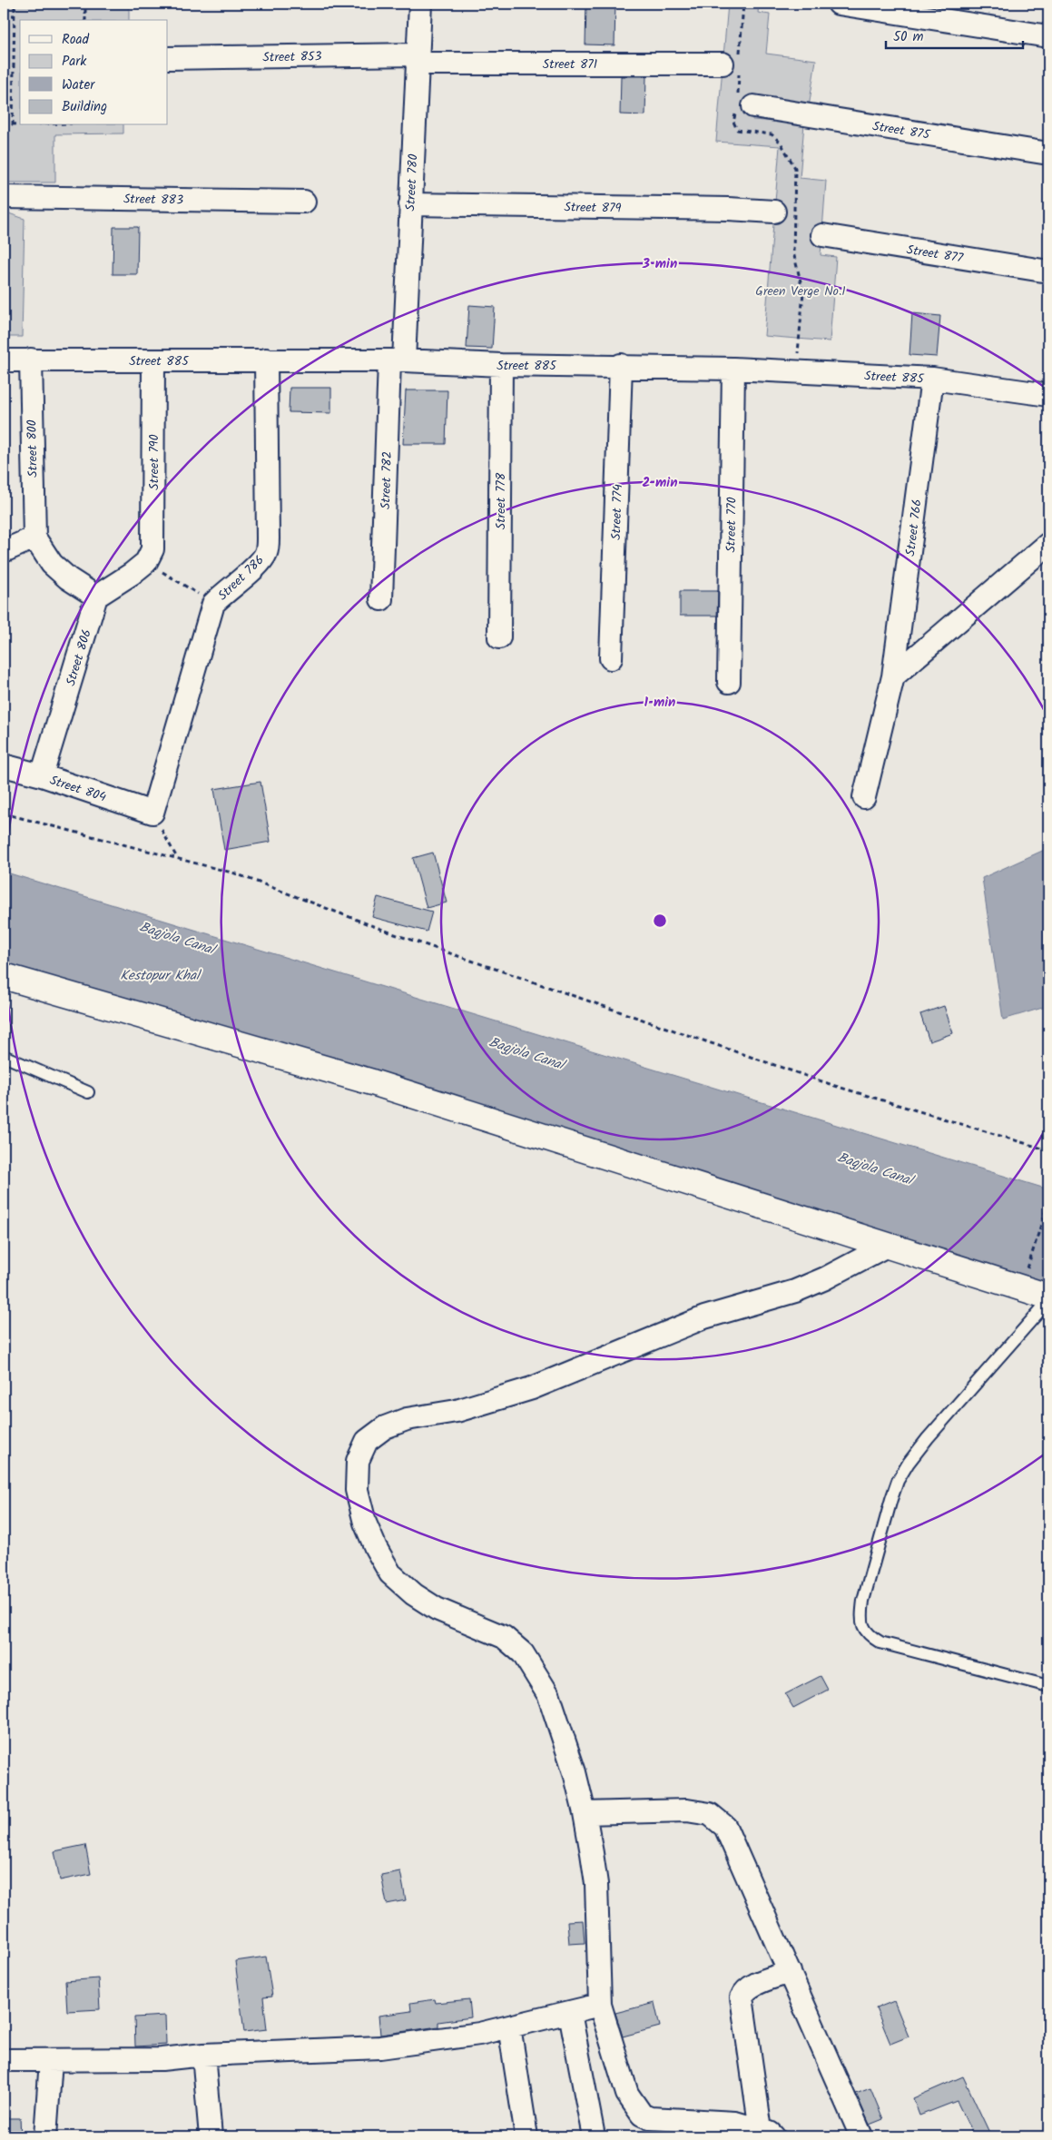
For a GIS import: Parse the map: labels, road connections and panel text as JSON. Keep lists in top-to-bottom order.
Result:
{
  "streets": {
    "street": [
      "Street 853",
      "Street 871",
      "Street 875",
      "Street 780",
      "Street 883",
      "Street 879",
      "Street 877",
      "Street 885",
      "Street 800",
      "Street 790",
      "Street 782",
      "Street 778",
      "Street 774",
      "Street 770",
      "Street 766",
      "Street 786",
      "Street 806",
      "Street 804"
    ]
  },
  "crossings": [
    ["Street 853", "Street 871"],
    ["Street 853", "Street 780"],
    ["Street 871", "Street 780"],
    ["Street 780", "Street 879"],
    ["Street 780", "Street 885"],
    ["Street 780", "Street 782"],
    ["Street 885", "Street 800"],
    ["Street 885", "Street 790"],
    ["Street 885", "Street 782"],
    ["Street 885", "Street 778"],
    ["Street 885", "Street 774"],
    ["Street 885", "Street 770"],
    ["Street 885", "Street 766"],
    ["Street 885", "Street 786"],
    ["Street 786", "Street 804"],
    ["Street 806", "Street 804"]
  ],
  "water": ["Bagjola Canal", "Kestopur Khal"],
  "parks": ["Green Verge No.1"],
  "legend": [
    "Road",
    "Park",
    "Water",
    "Building"
  ],
  "scale_bar": "50 m",
  "rings": ["3 min", "2 min", "1 min"]
}
